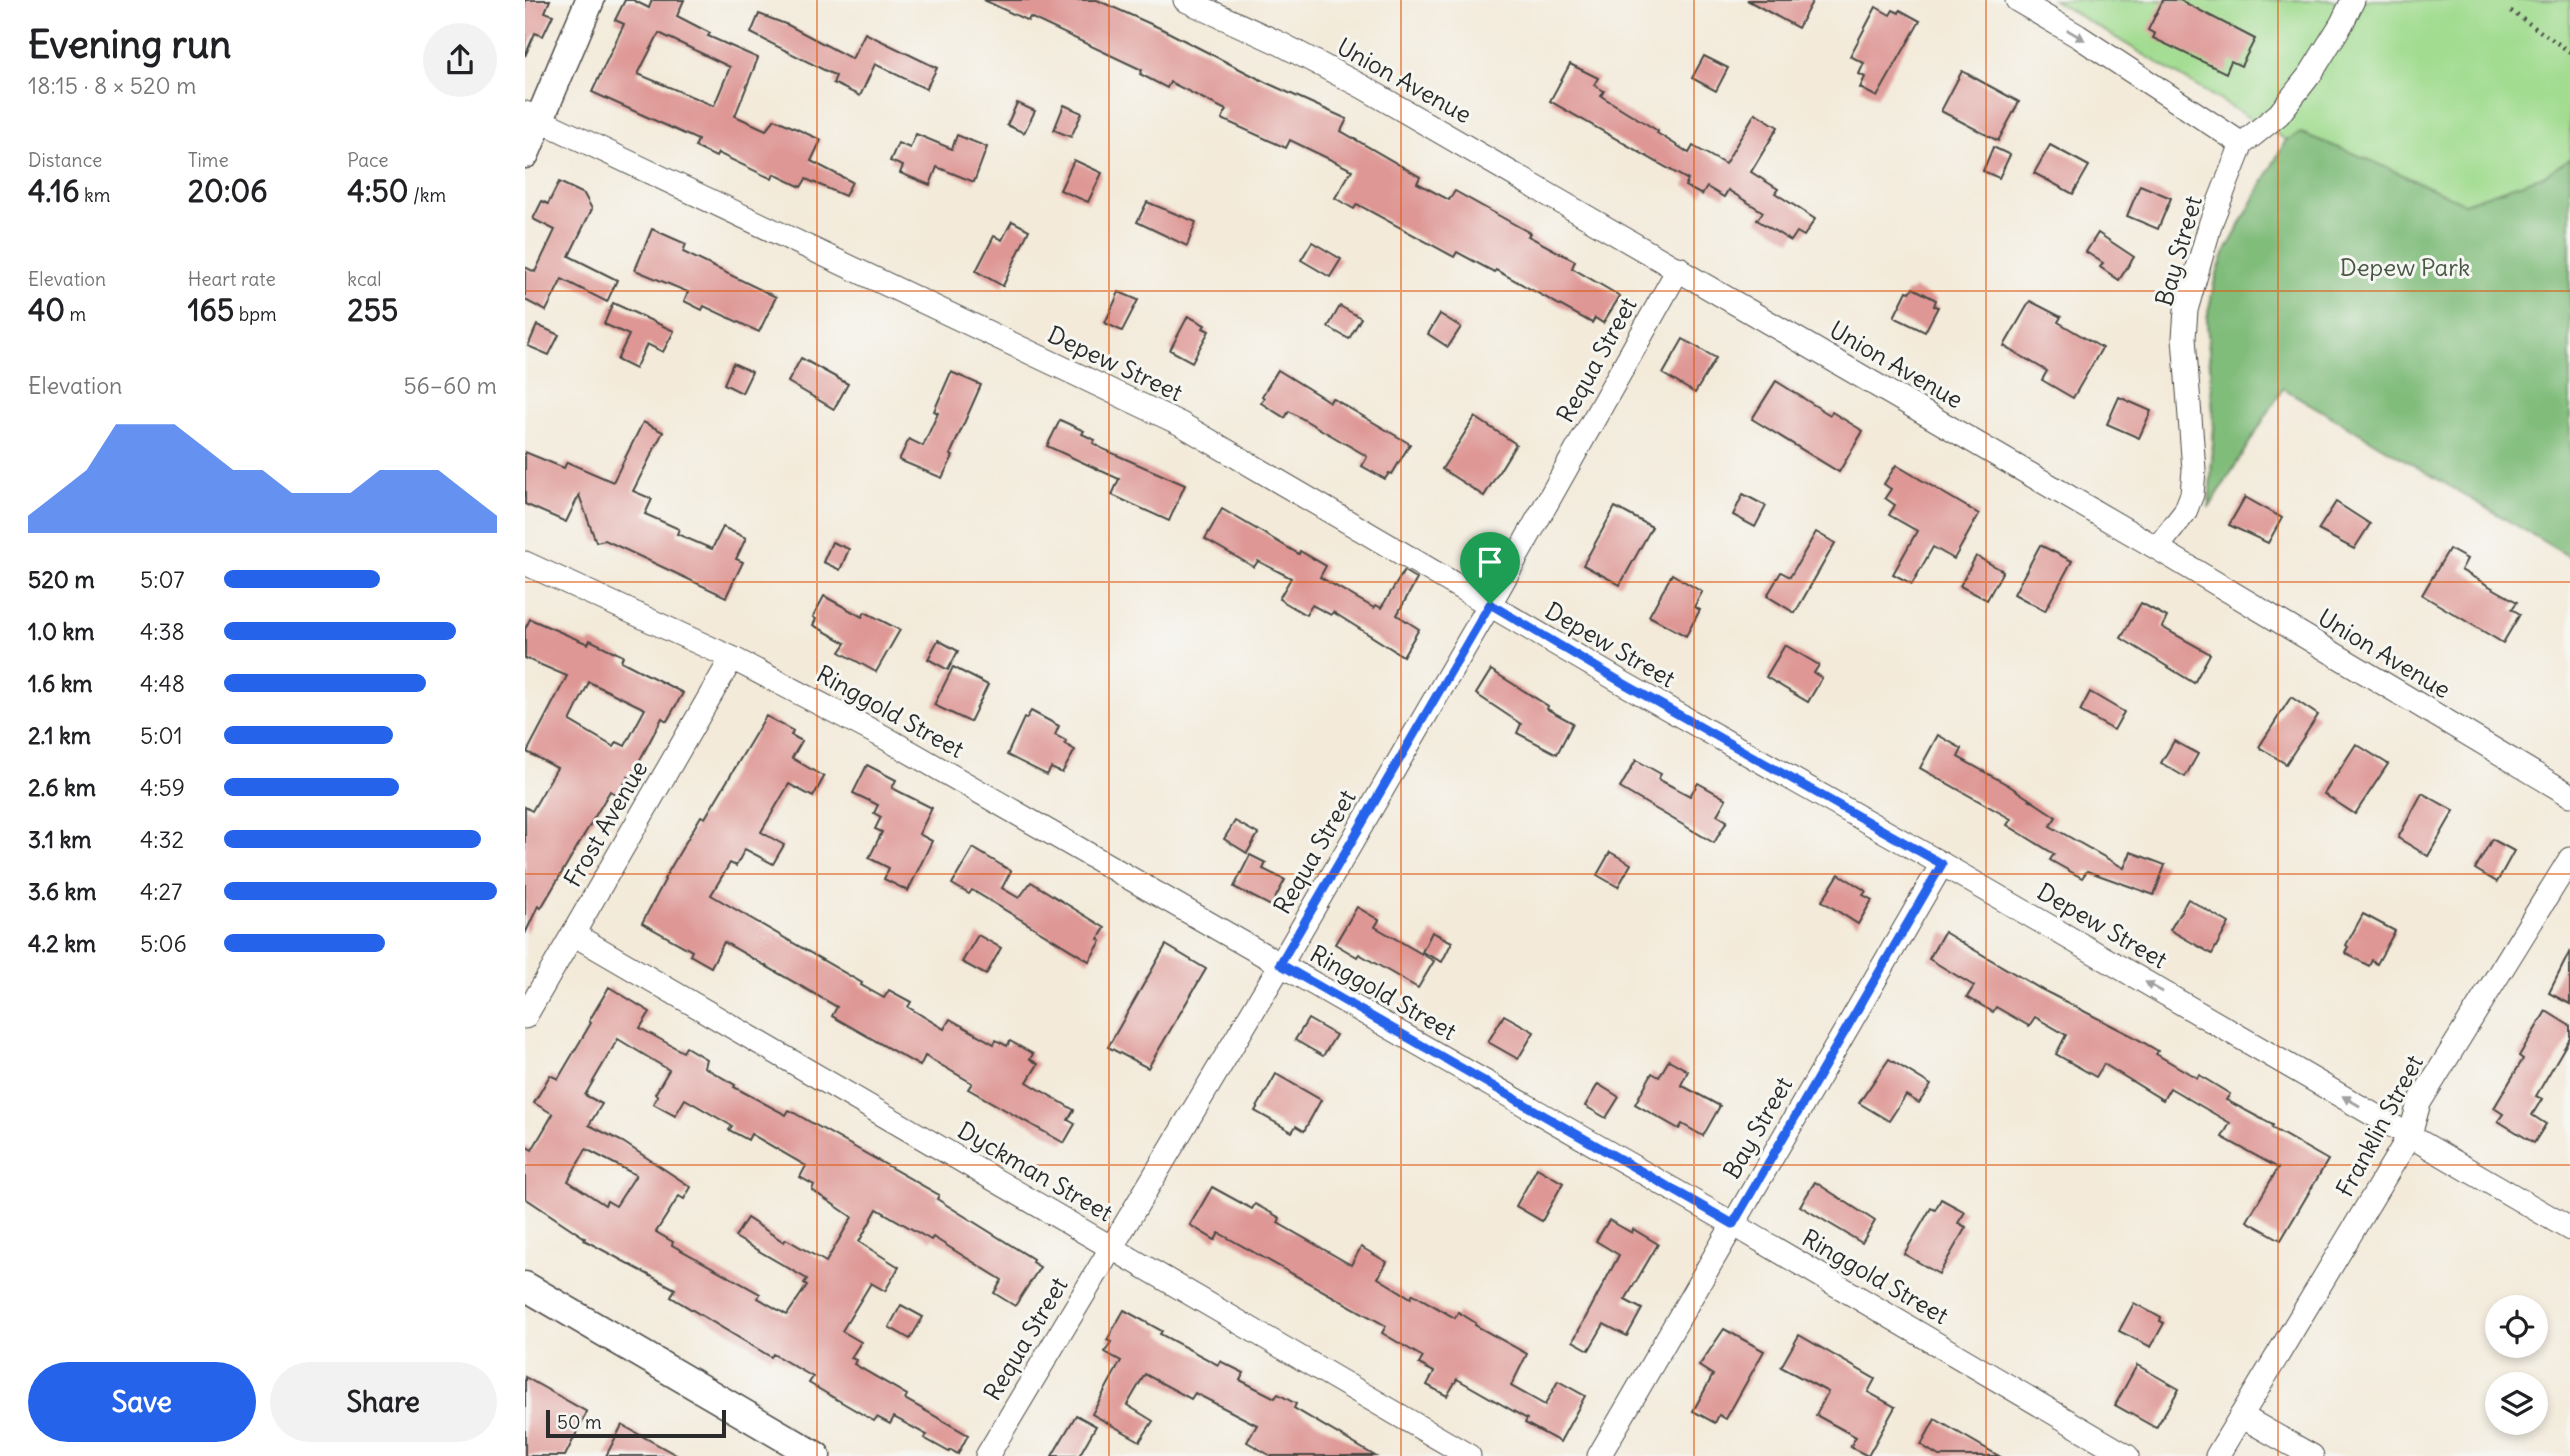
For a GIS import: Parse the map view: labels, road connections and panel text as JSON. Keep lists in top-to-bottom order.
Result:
{
  "streets": {
    "street": [
      "Union Avenue",
      "Bay Street",
      "Requa Street",
      "Depew Street",
      "Ringgold Street",
      "Frost Avenue",
      "Franklin Street",
      "Dyckman Street"
    ]
  },
  "crossings": [
    ["Union Avenue", "Bay Street"],
    ["Union Avenue", "Requa Street"],
    ["Bay Street", "Depew Street"],
    ["Bay Street", "Ringgold Street"],
    ["Requa Street", "Depew Street"],
    ["Requa Street", "Ringgold Street"],
    ["Requa Street", "Dyckman Street"],
    ["Depew Street", "Franklin Street"],
    ["Ringgold Street", "Frost Avenue"],
    ["Frost Avenue", "Dyckman Street"]
  ],
  "parks": ["Depew Park"],
  "scale_bar": "50 m",
  "page": {
    "heading": ["Evening run", "18:15 · 8 × 520 m"],
    "stats": [
      ["Distance", "4.16 km"],
      ["Time", "20:06"],
      ["Pace", "4:50 /km"],
      ["Elevation", "40 m"],
      ["Heart rate", "165 bpm"],
      ["kcal", "255"]
    ],
    "chart": ["Elevation", "56–60 m"],
    "list": [
      {
        "name": "520 m",
        "note": "5:07"
      },
      {
        "name": "1.0 km",
        "note": "4:38"
      },
      {
        "name": "1.6 km",
        "note": "4:48"
      },
      {
        "name": "2.1 km",
        "note": "5:01"
      },
      {
        "name": "2.6 km",
        "note": "4:59"
      },
      {
        "name": "3.1 km",
        "note": "4:32"
      },
      {
        "name": "3.6 km",
        "note": "4:27"
      },
      {
        "name": "4.2 km",
        "note": "5:06"
      }
    ],
    "buttons": ["Save", "Share"],
    "scale": "50 m"
  }
}
